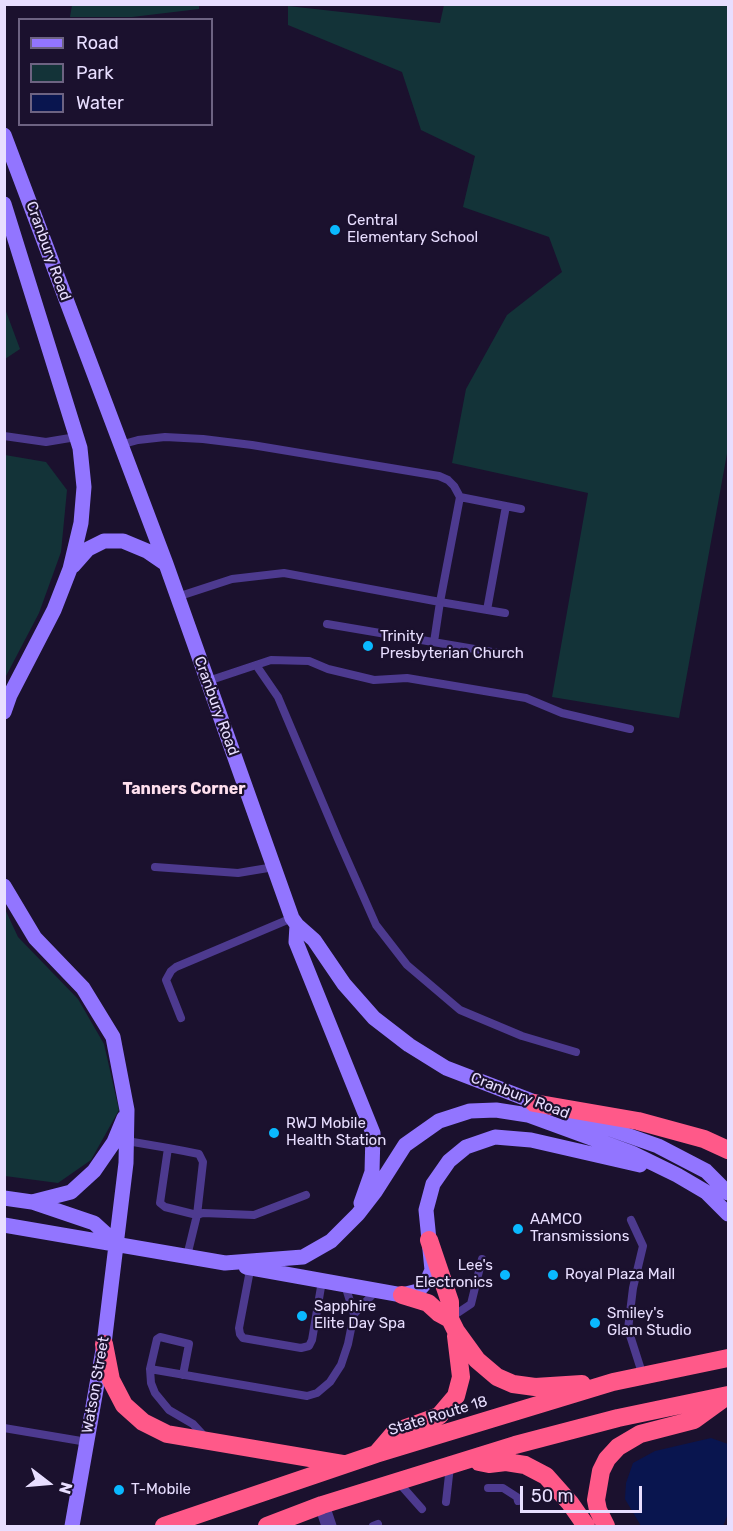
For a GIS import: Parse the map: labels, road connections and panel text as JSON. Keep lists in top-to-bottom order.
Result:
{
  "streets": {
    "highway": ["State Route 18"],
    "main road": ["Cranbury Road", "Watson Street"]
  },
  "crossings": [
    ["Cranbury Road", "Watson Street"]
  ],
  "districts": ["Tanners Corner"],
  "places": [
    "Central Elementary School",
    "Trinity Presbyterian Church",
    "RWJ Mobile Health Station",
    "AAMCO Transmissions",
    "Lee's Electronics",
    "Royal Plaza Mall",
    "Sapphire Elite Day Spa",
    "Smiley's Glam Studio",
    "T-Mobile"
  ],
  "legend": ["Road", "Park", "Water"],
  "scale_bar": "50 m",
  "north": "right"
}
